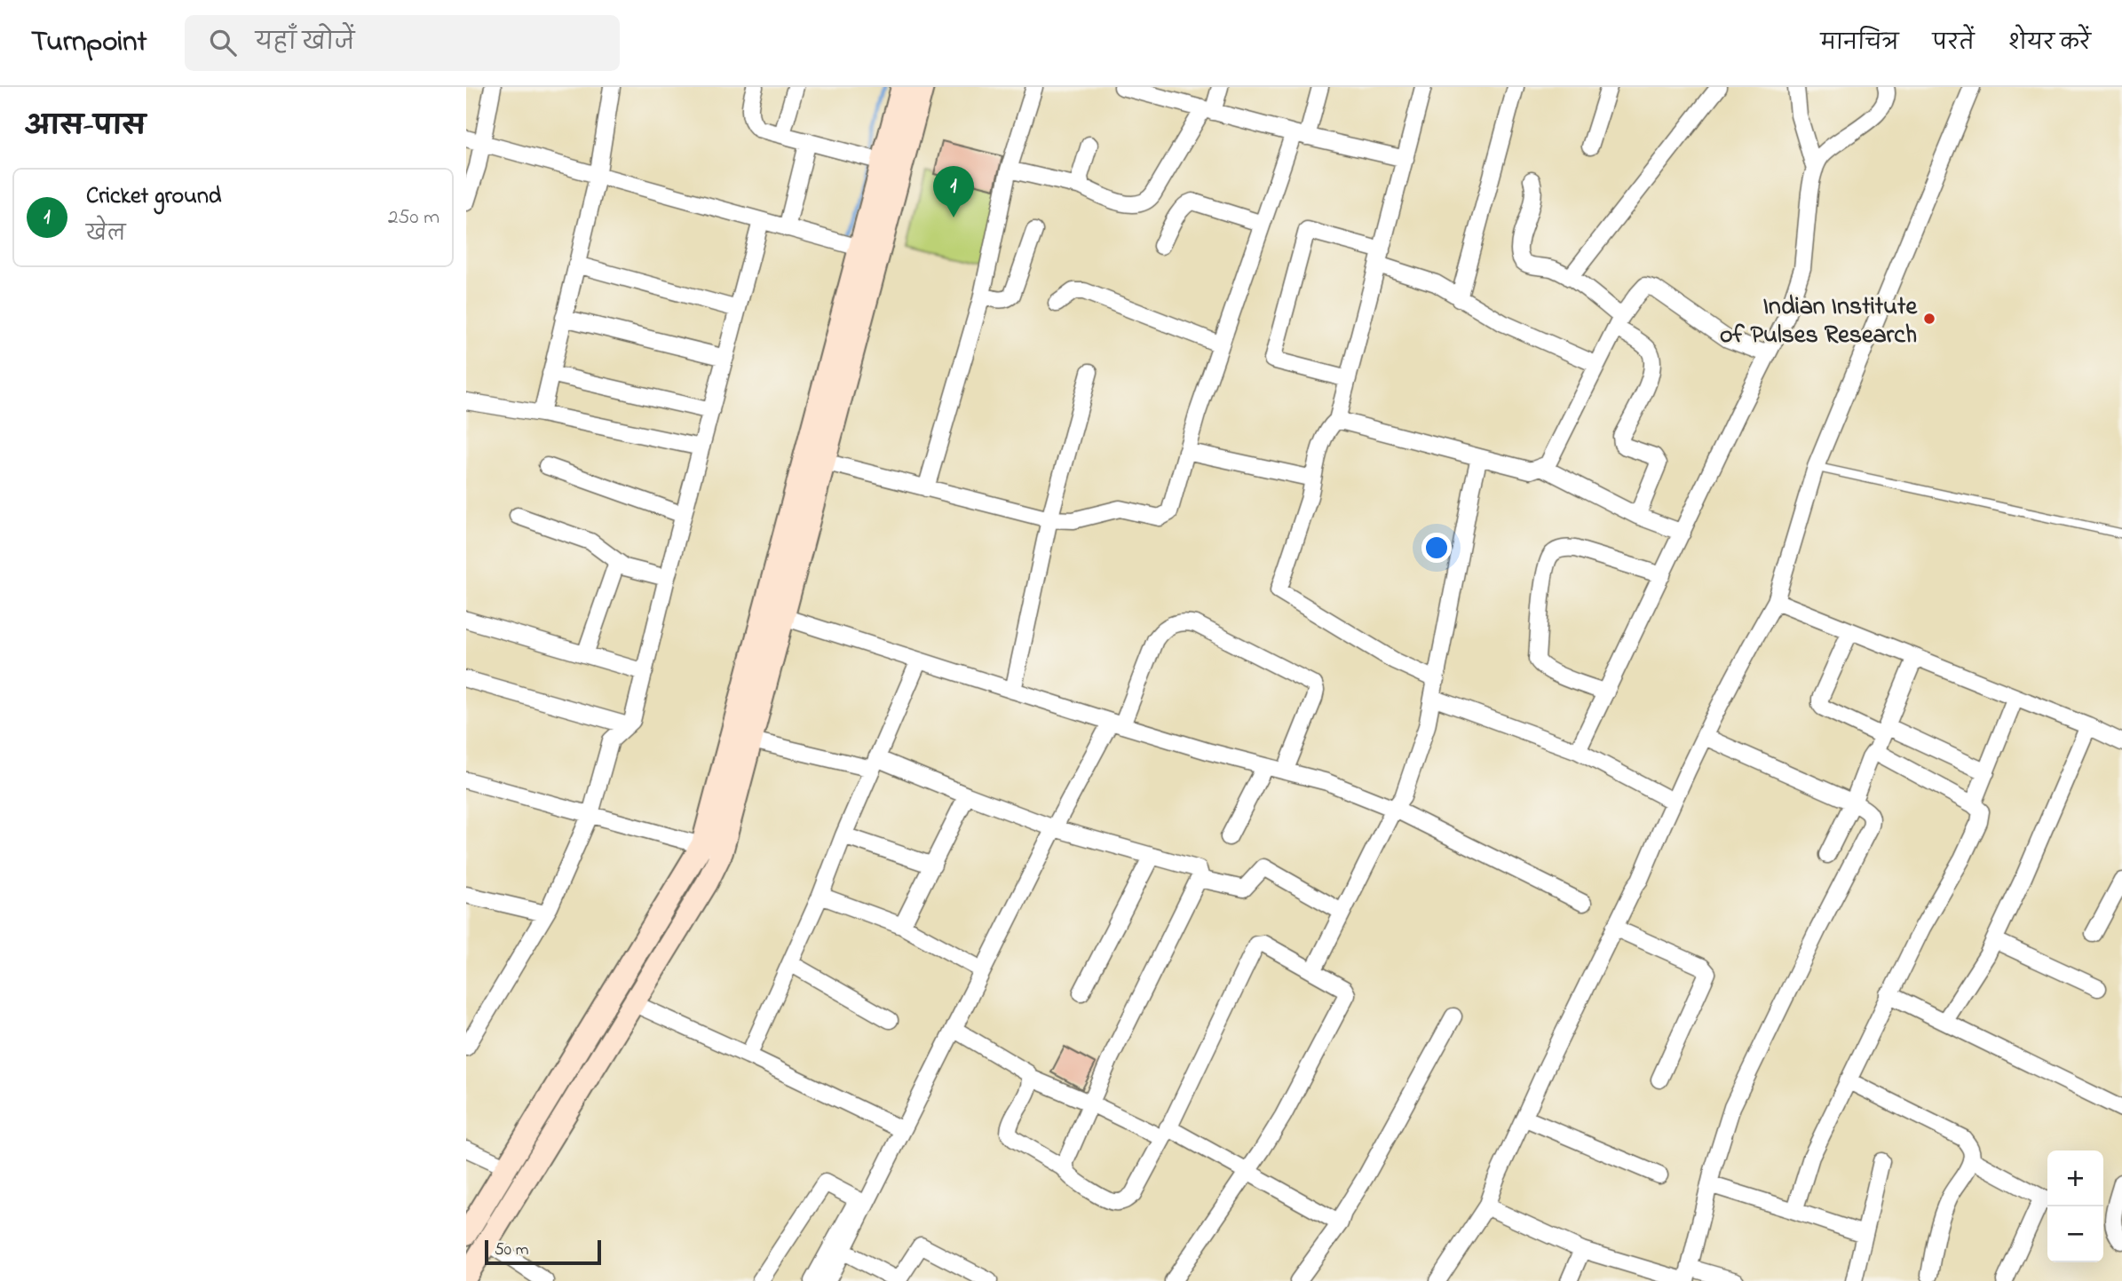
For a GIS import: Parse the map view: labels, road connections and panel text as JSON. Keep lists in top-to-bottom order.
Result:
{
  "places": ["Indian Institute of Pulses Research"],
  "scale_bar": "50 m",
  "page": {
    "header": "Turnpoint",
    "search": "यहाँ खोजें",
    "nav": ["मानचित्र", "परतें", "शेयर करें"],
    "heading": "आस-पास",
    "pins": "1",
    "list": [
      {
        "mark": "1",
        "name": "Cricket ground",
        "note": "खेल",
        "value": "250 m"
      }
    ],
    "map_buttons": ["+", "−"],
    "scale": "50 m"
  }
}
